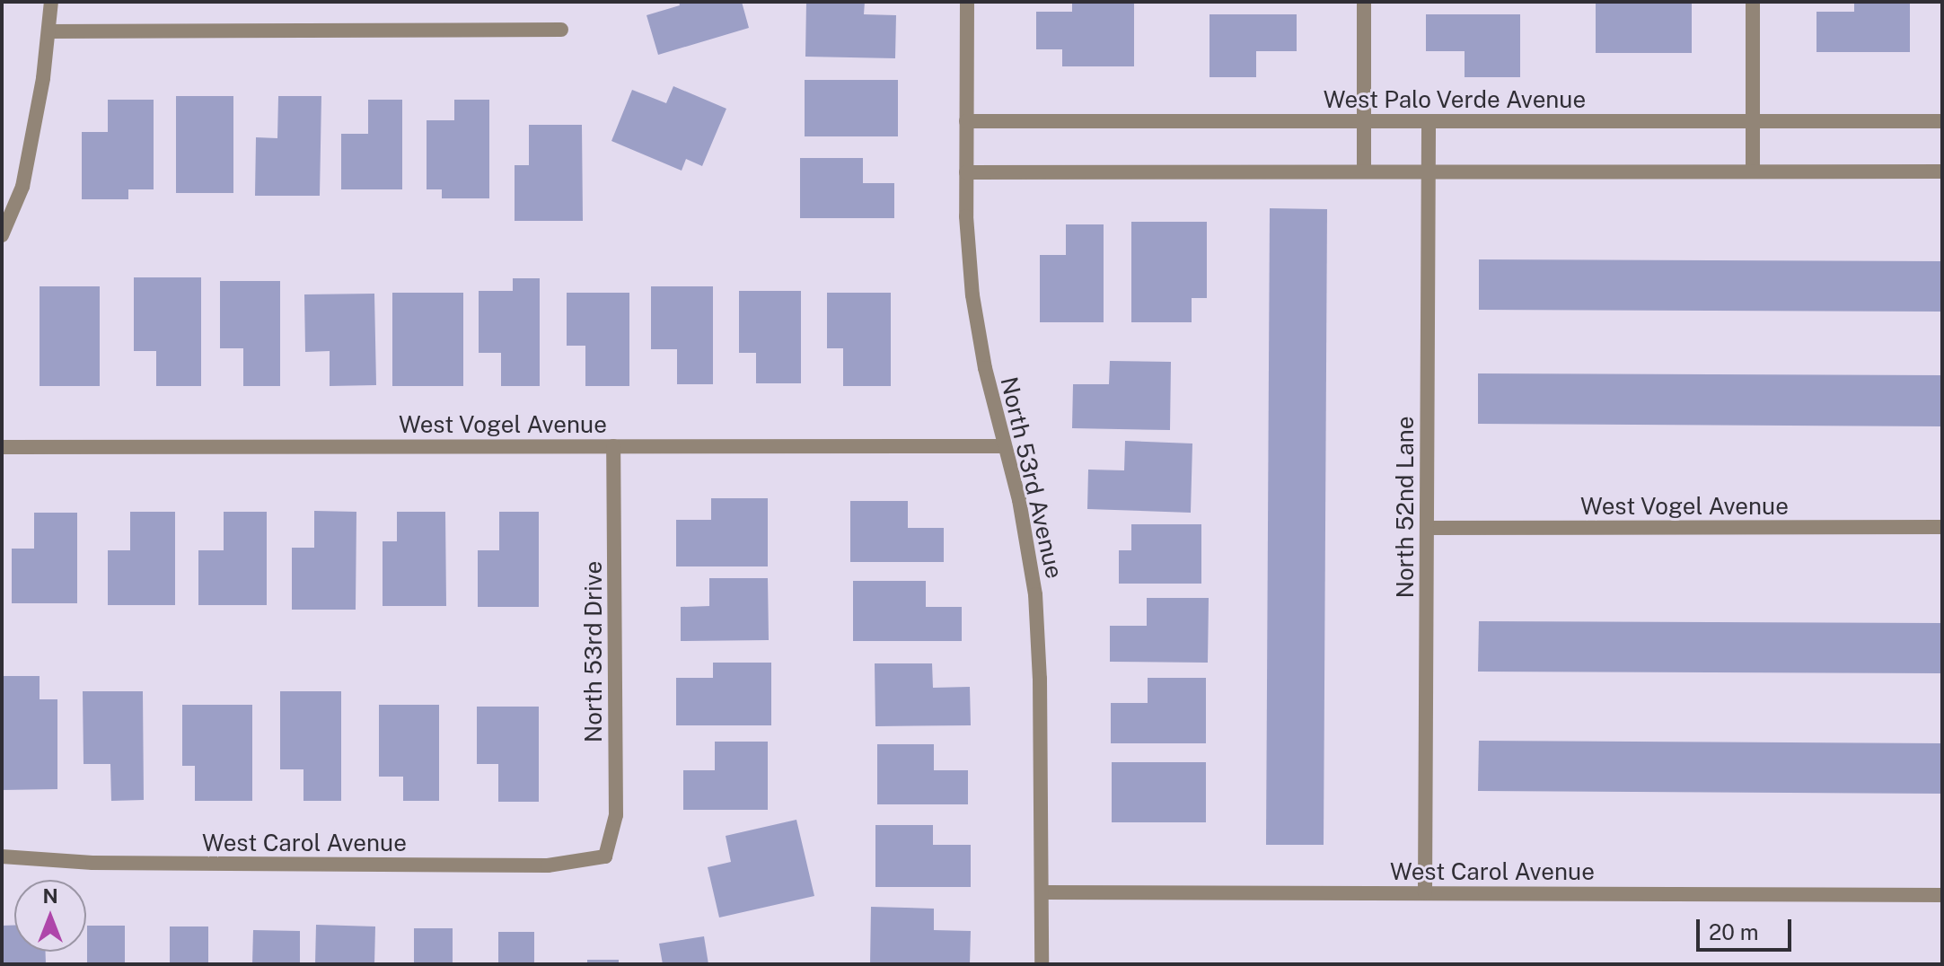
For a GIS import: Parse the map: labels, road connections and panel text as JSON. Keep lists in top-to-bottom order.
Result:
{
  "streets": {
    "street": [
      "West Palo Verde Avenue",
      "West Vogel Avenue",
      "North 53rd Avenue",
      "North 52nd Lane",
      "North 53rd Drive",
      "West Carol Avenue"
    ]
  },
  "crossings": [
    ["West Palo Verde Avenue", "North 53rd Avenue"],
    ["West Palo Verde Avenue", "North 52nd Lane"],
    ["West Vogel Avenue", "North 53rd Avenue"],
    ["West Vogel Avenue", "North 52nd Lane"],
    ["West Vogel Avenue", "North 53rd Drive"],
    ["North 53rd Avenue", "West Carol Avenue"],
    ["North 52nd Lane", "West Carol Avenue"],
    ["North 53rd Drive", "West Carol Avenue"]
  ],
  "scale_bar": "20 m",
  "north": "top"
}
